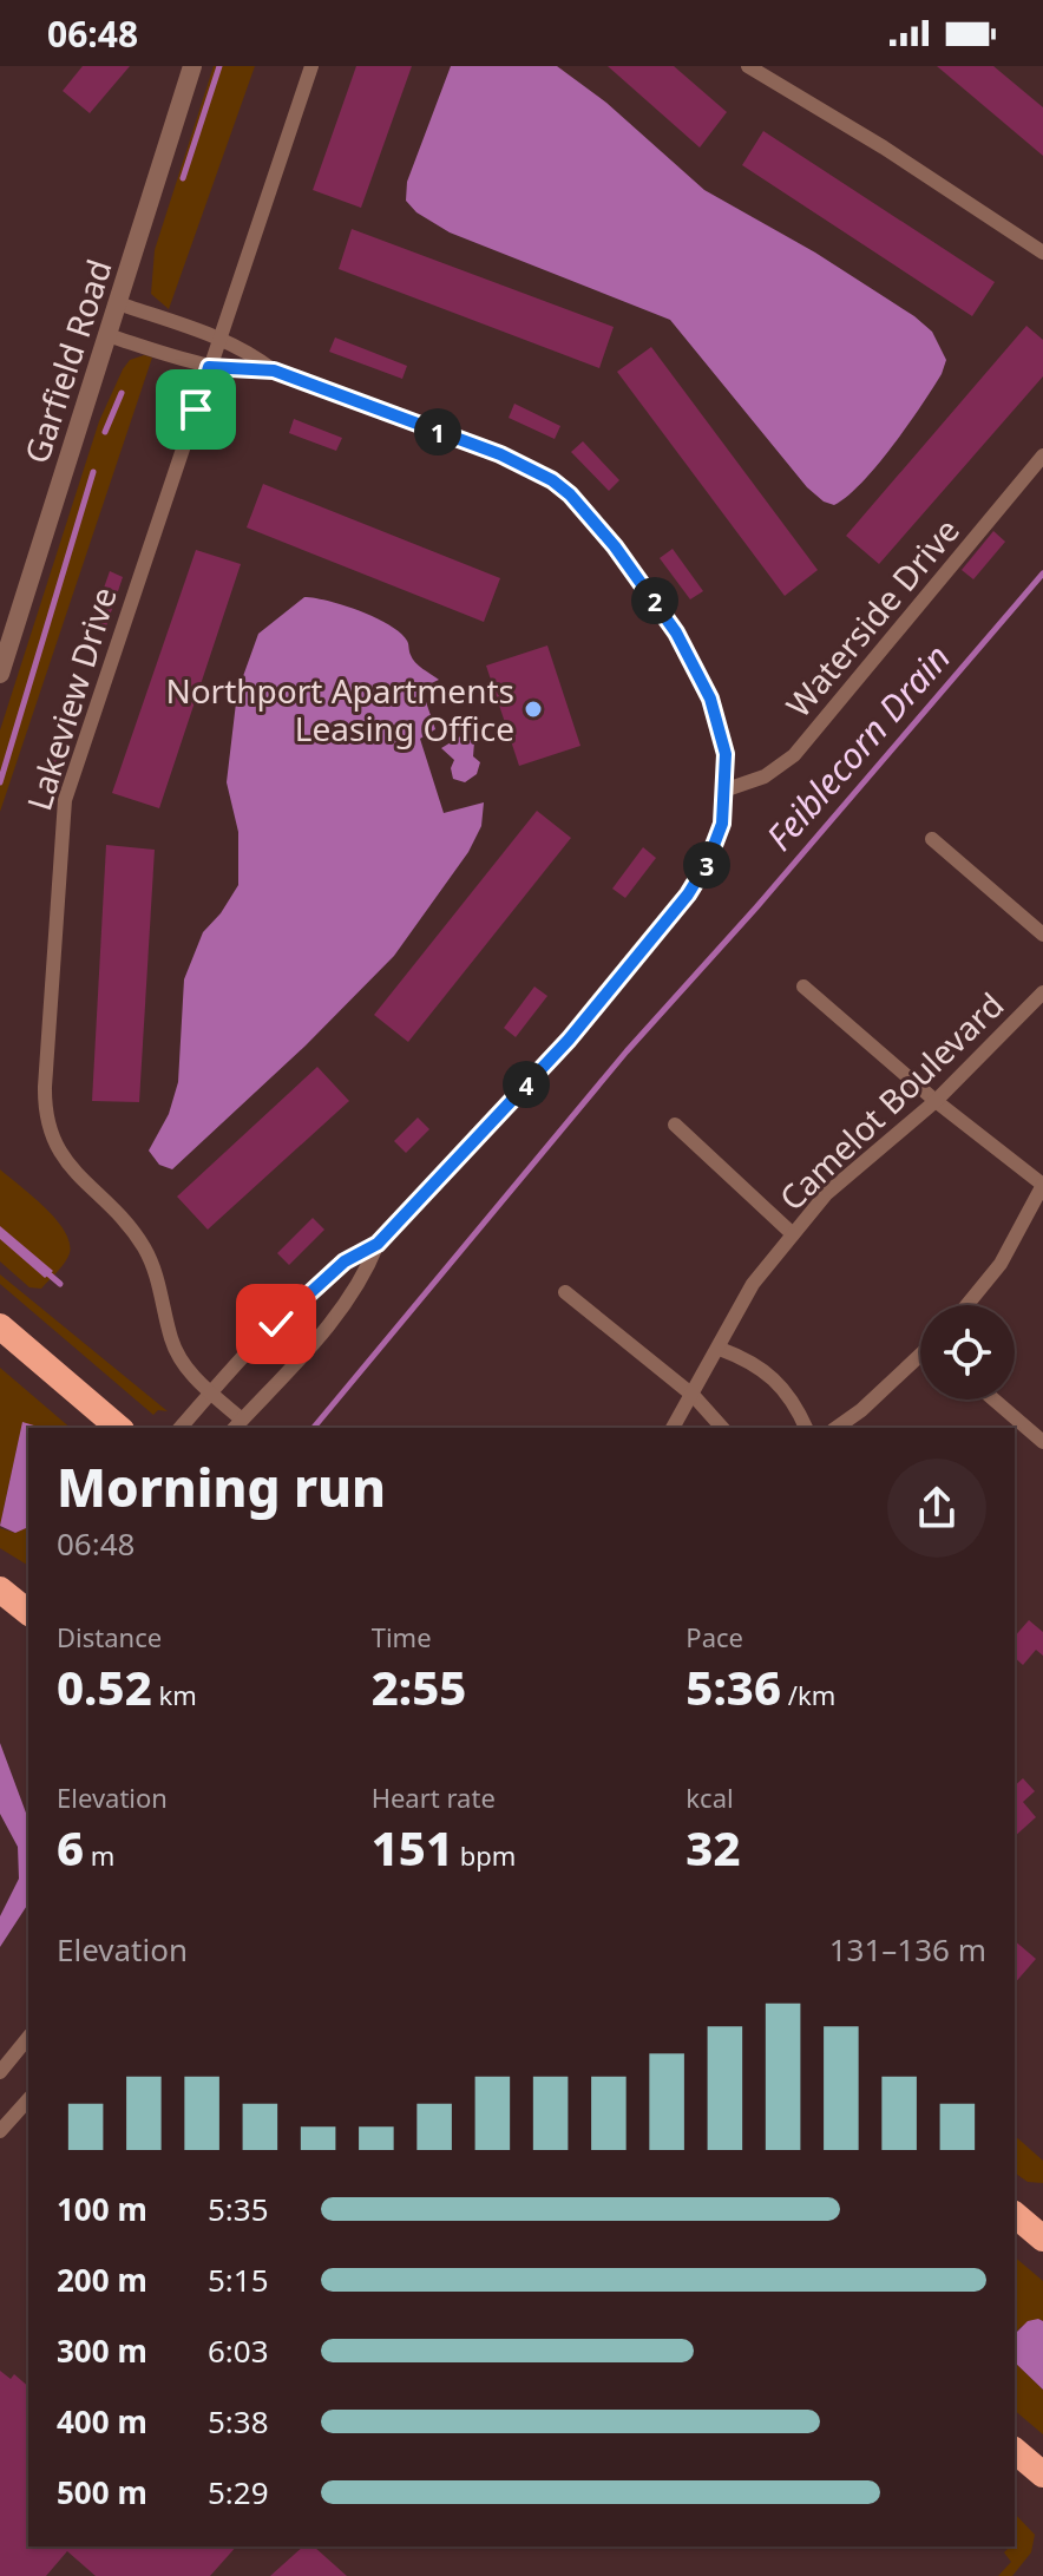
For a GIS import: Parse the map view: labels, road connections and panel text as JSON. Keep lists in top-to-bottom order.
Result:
{
  "streets": {
    "street": [
      "Garfield Road",
      "Waterside Drive",
      "Lakeview Drive",
      "Camelot Boulevard"
    ]
  },
  "water": ["Feiblecorn Drain"],
  "places": ["Northport Apartments Leasing Office"],
  "page": {
    "status": "06:48",
    "pins": [
      "1",
      "2",
      "3",
      "4"
    ],
    "heading": ["Morning run", "06:48"],
    "stats": [
      ["Distance", "0.52 km"],
      ["Time", "2:55"],
      ["Pace", "5:36 /km"],
      ["Elevation", "6 m"],
      ["Heart rate", "151 bpm"],
      ["kcal", "32"]
    ],
    "chart": ["Elevation", "131–136 m"],
    "list": [
      {
        "name": "100 m",
        "note": "5:35"
      },
      {
        "name": "200 m",
        "note": "5:15"
      },
      {
        "name": "300 m",
        "note": "6:03"
      },
      {
        "name": "400 m",
        "note": "5:38"
      },
      {
        "name": "500 m",
        "note": "5:29"
      }
    ]
  }
}
